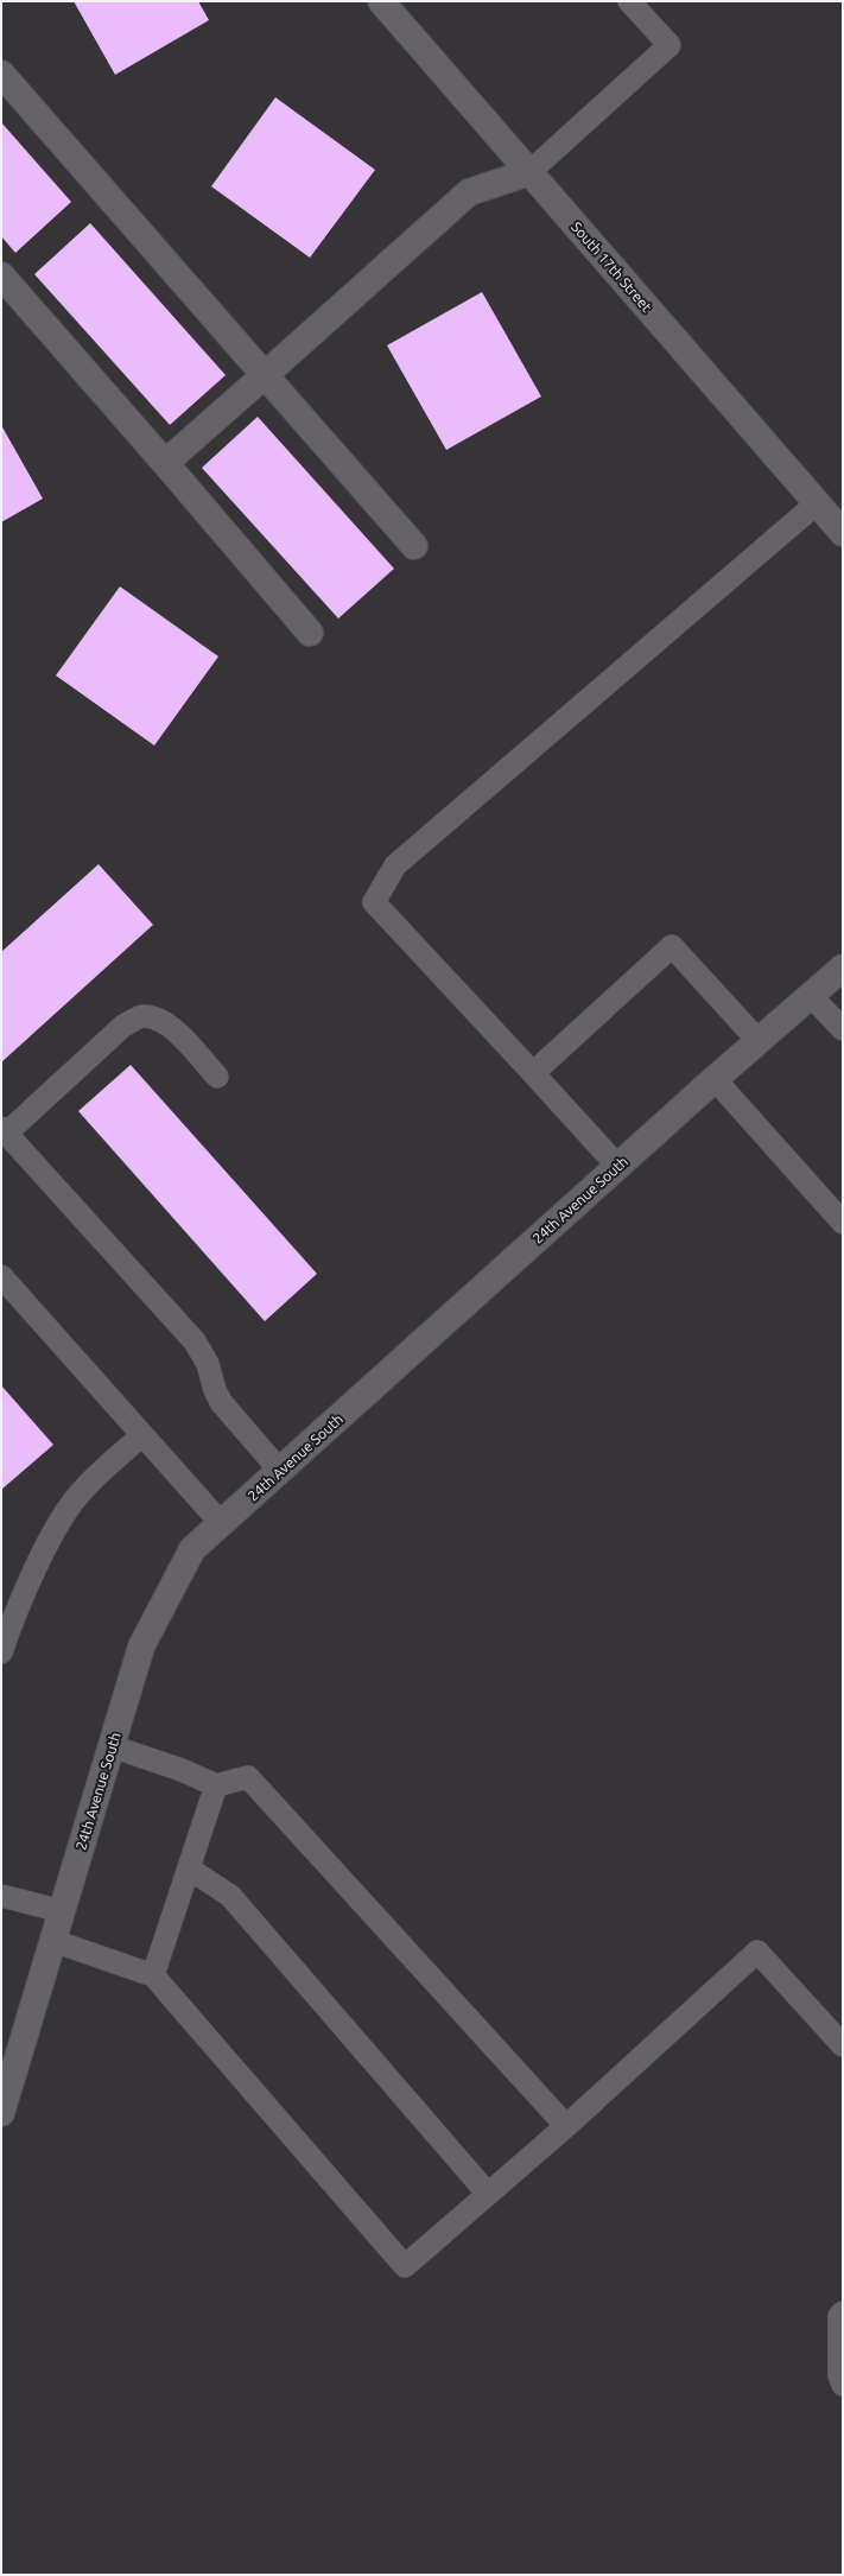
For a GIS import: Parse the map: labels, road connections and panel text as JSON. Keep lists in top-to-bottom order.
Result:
{
  "streets": {
    "street": ["South 17th Street", "24th Avenue South"]
  }
}
